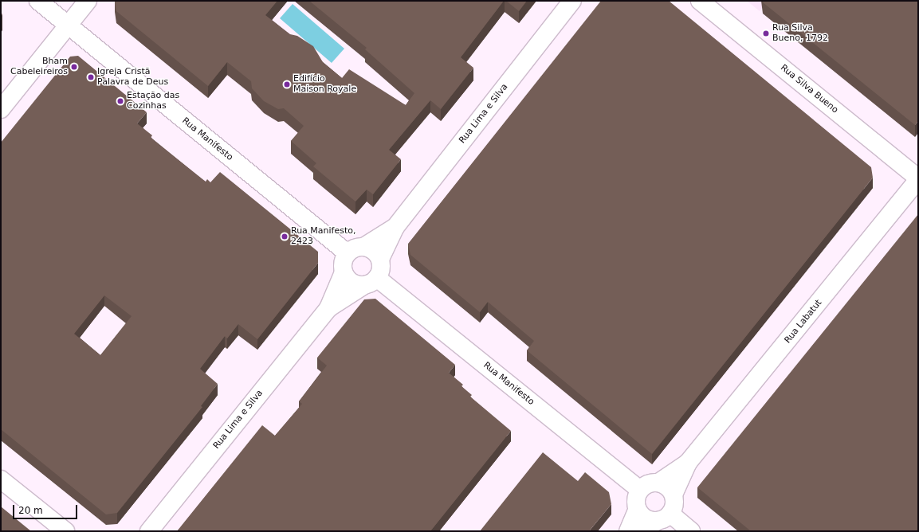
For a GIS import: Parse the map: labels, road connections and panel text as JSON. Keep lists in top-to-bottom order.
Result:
{
  "streets": {
    "street": [
      "Rua Silva Bueno",
      "Rua Lima e Silva",
      "Rua Manifesto",
      "Rua Labatut"
    ]
  },
  "crossings": [
    ["Rua Silva Bueno", "Rua Labatut"],
    ["Rua Lima e Silva", "Rua Manifesto"],
    ["Rua Manifesto", "Rua Labatut"]
  ],
  "places": [
    "Rua Silva Bueno, 1792",
    "Bham Cabeleireiros",
    "Igreja Cristã Palavra de Deus",
    "Edifício Maison Royale",
    "Estação das Cozinhas",
    "Rua Manifesto, 2423"
  ],
  "scale_bar": "20 m"
}
